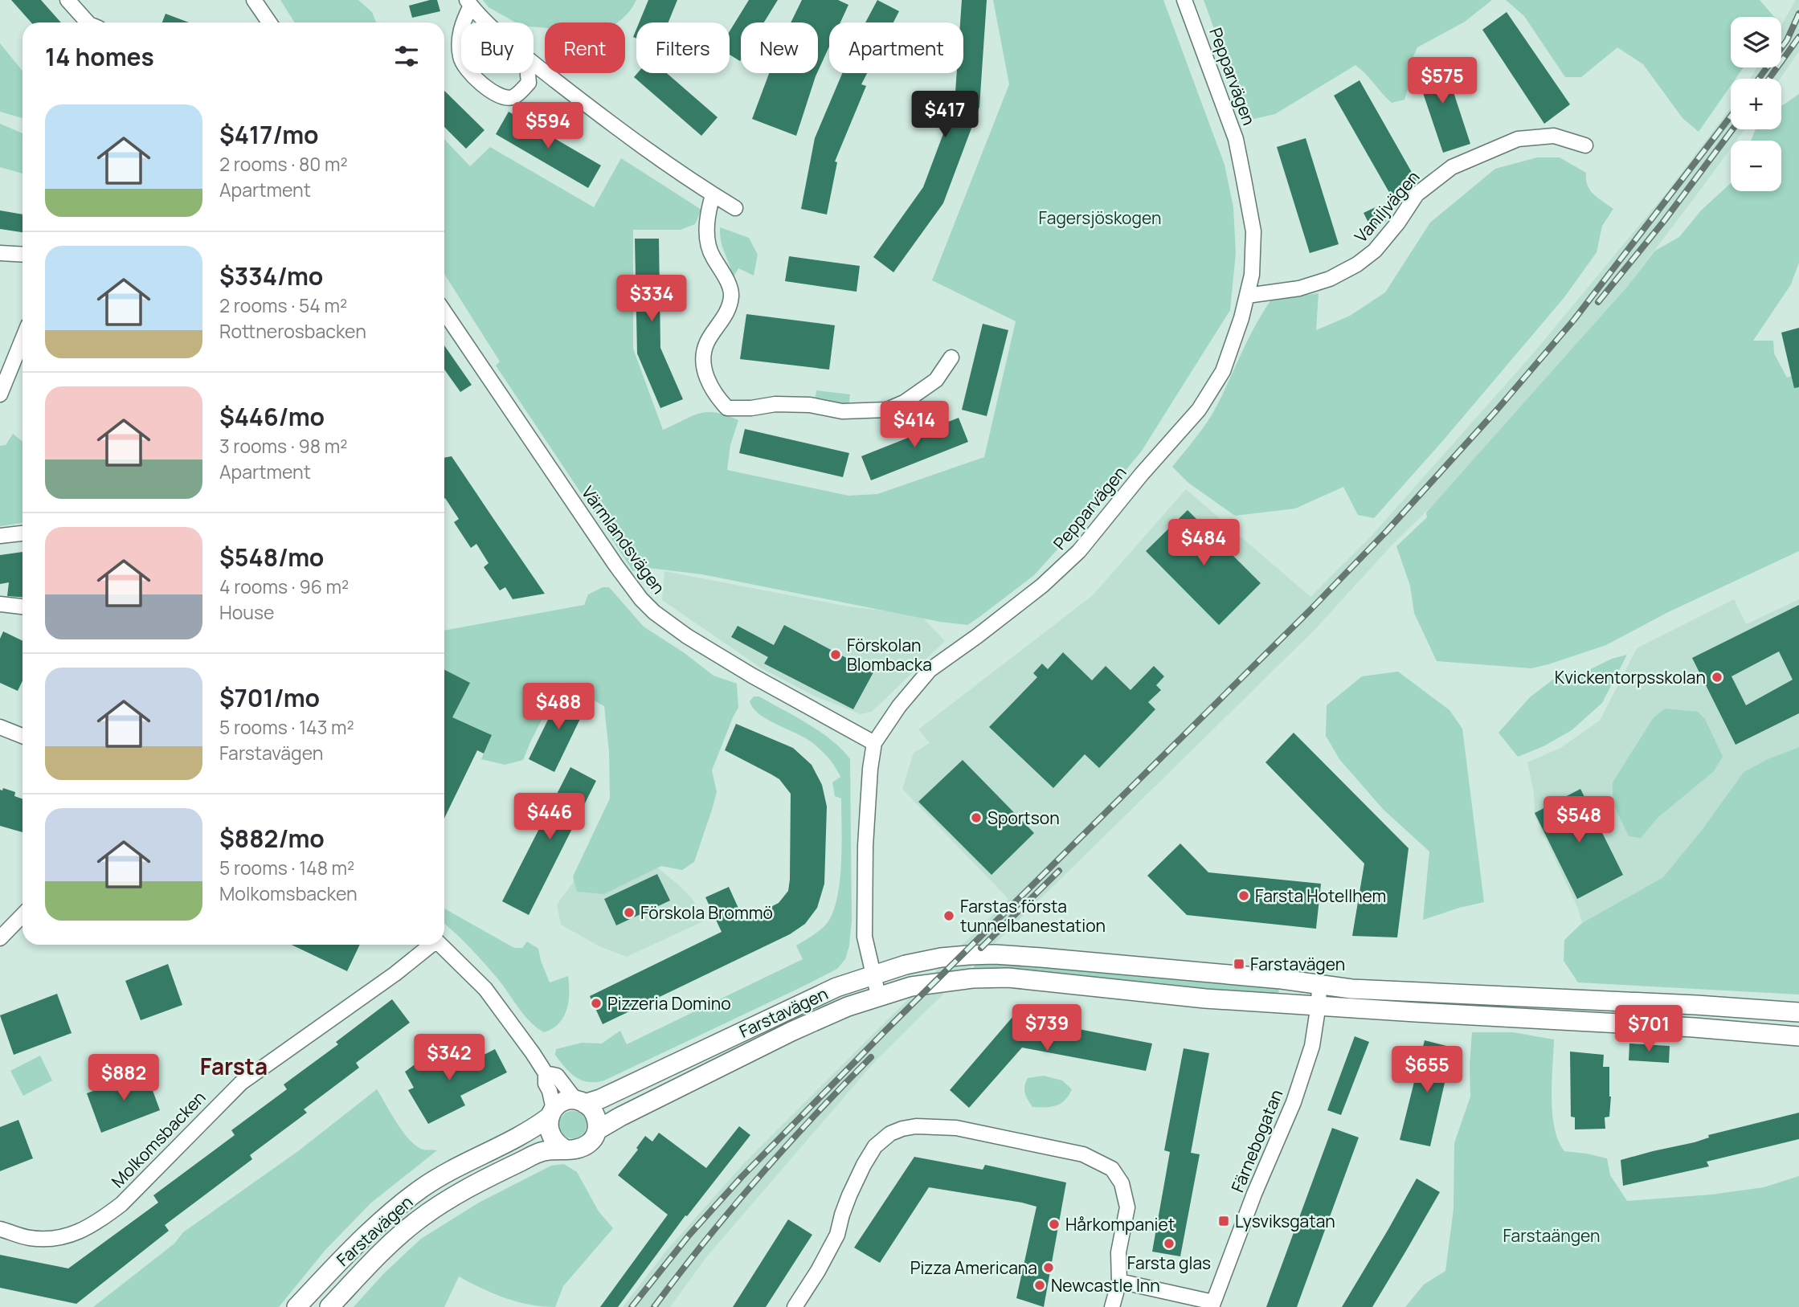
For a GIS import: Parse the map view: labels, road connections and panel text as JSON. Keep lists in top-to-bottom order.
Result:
{
  "streets": {
    "street": [
      "Pepparvägen",
      "Vaniljvägen",
      "Värmlandsvägen",
      "Farstavägen",
      "Molkomsbacken",
      "Färnebogatan"
    ]
  },
  "crossings": [
    ["Pepparvägen", "Vaniljvägen"],
    ["Pepparvägen", "Värmlandsvägen"],
    ["Pepparvägen", "Farstavägen"],
    ["Farstavägen", "Färnebogatan"]
  ],
  "districts": ["Farsta"],
  "parks": ["Fagersjöskogen", "Farstaängen"],
  "places": {
    "other": [
      "Förskolan Blombacka",
      "Kvickentorpsskolan",
      "Sportson",
      "Farsta Hotellhem",
      "Förskola Brommö",
      "Farstas första tunnelbanestation",
      "Pizzeria Domino",
      "Hårkompaniet",
      "Farsta glas",
      "Pizza Americana",
      "Newcastle Inn"
    ],
    "transit": ["Farstavägen", "Lysviksgatan"]
  },
  "page": {
    "map_buttons": ["+", "−"],
    "chip": [
      "Buy",
      "Rent",
      "Filters",
      "New",
      "Apartment"
    ],
    "heading": "14 homes",
    "price": [
      "$575",
      "$417",
      "$594",
      "$334",
      "$414",
      "$484",
      "$488",
      "$446",
      "$548",
      "$739",
      "$701",
      "$342",
      "$655",
      "$882"
    ],
    "list": [
      {
        "name": "$417/mo",
        "note": "2 rooms · 80 m² · Apartment"
      },
      {
        "name": "$334/mo",
        "note": "2 rooms · 54 m² · Rottnerosbacken"
      },
      {
        "name": "$446/mo",
        "note": "3 rooms · 98 m² · Apartment"
      },
      {
        "name": "$548/mo",
        "note": "4 rooms · 96 m² · House"
      },
      {
        "name": "$701/mo",
        "note": "5 rooms · 143 m² · Farstavägen"
      },
      {
        "name": "$882/mo",
        "note": "5 rooms · 148 m² · Molkomsbacken"
      }
    ]
  }
}
